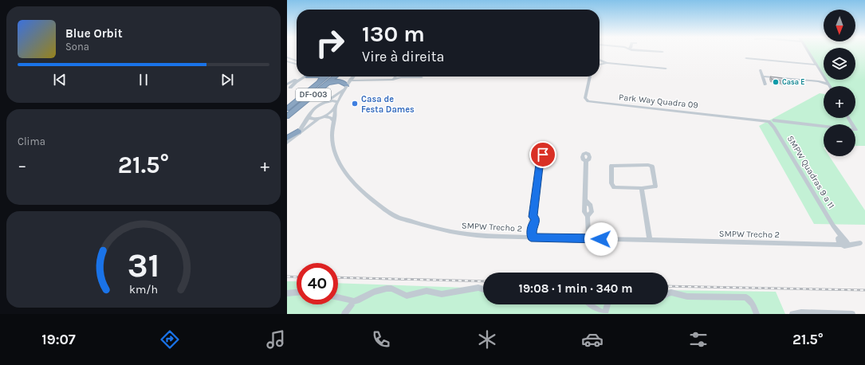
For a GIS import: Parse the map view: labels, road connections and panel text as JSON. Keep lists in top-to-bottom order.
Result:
{
  "streets": {
    "highway": ["DF-003"],
    "street": ["Park Way Quadra 09", "SMPW Quadras 9 a 11", "SMPW Trecho 2"]
  },
  "crossings": [
    ["Park Way Quadra 09", "SMPW Quadras 9 a 11"],
    ["SMPW Quadras 9 a 11", "SMPW Trecho 2"]
  ],
  "places": ["Casa E", "Casa de Festa Dames"],
  "north": "bottom",
  "page": {
    "map_buttons": ["+", "−"],
    "turn": ["130 m", "Vire à direita"],
    "song": ["Blue Orbit", "Sona"],
    "tile": "Clima",
    "heat": ["−", "21.5°", "+"],
    "limit": "40",
    "trip": "19:08 · 1 min · 340 m",
    "tabs": ["19:07", "21.5°"],
    "gauge": ["31", "km/h"]
  }
}
